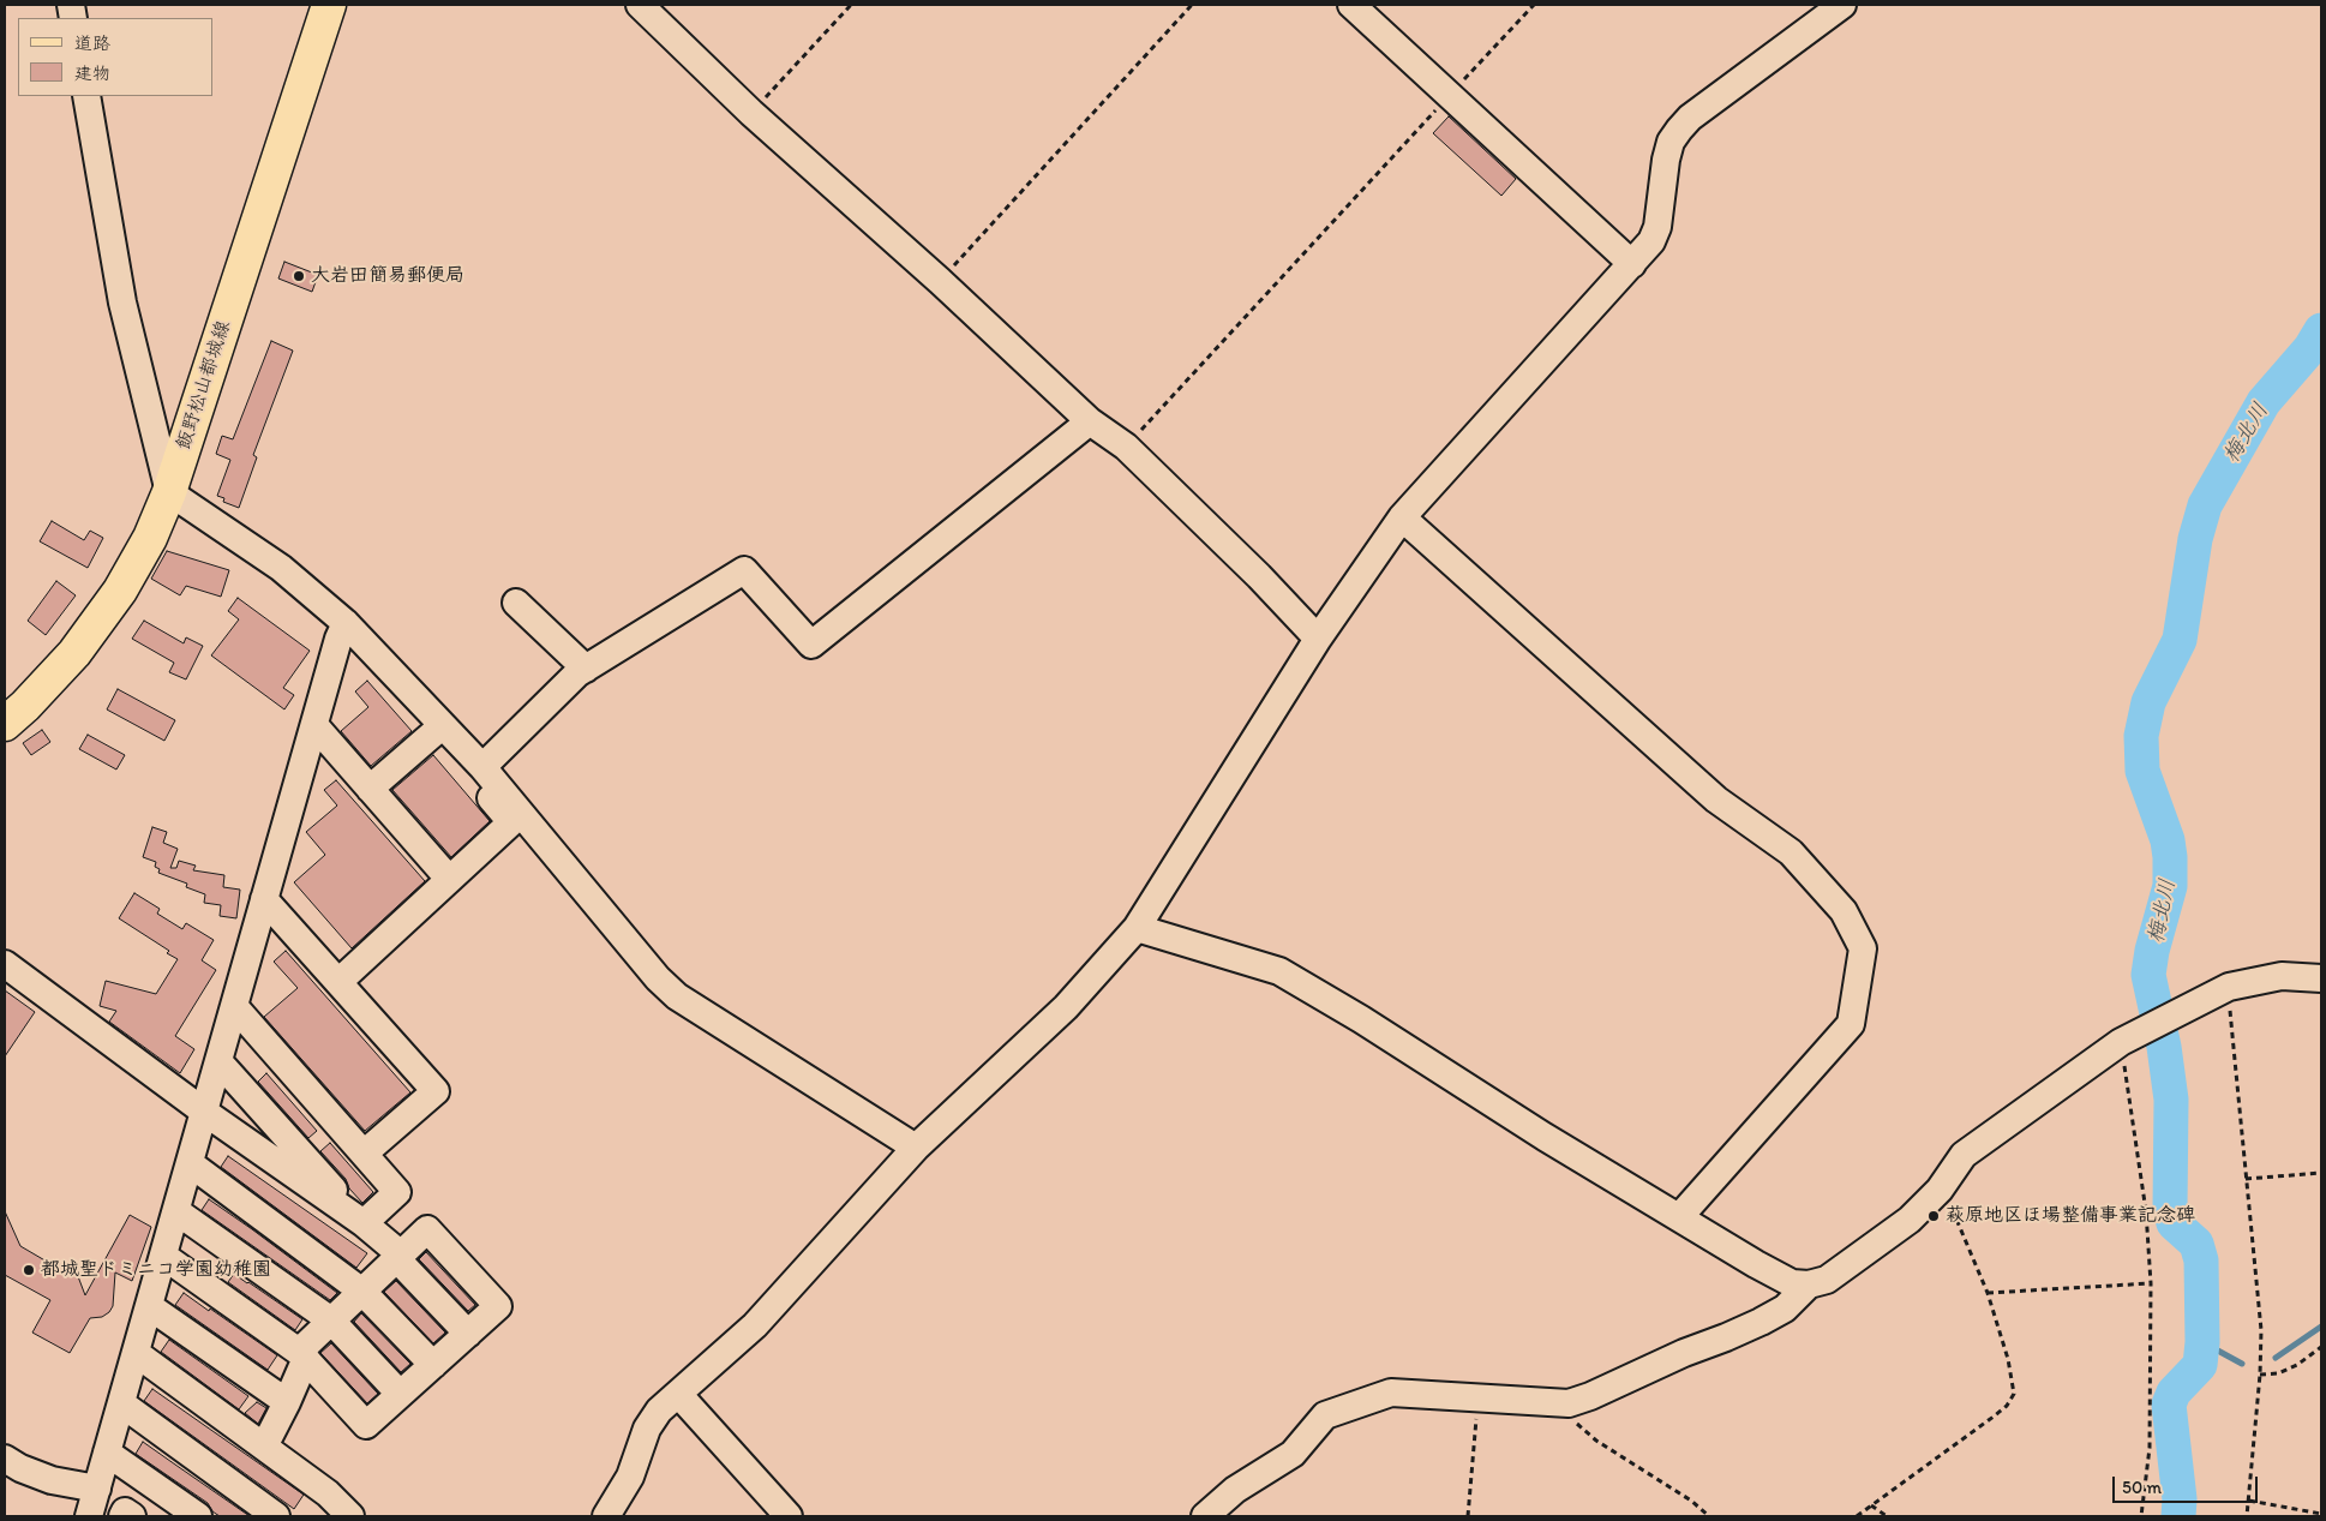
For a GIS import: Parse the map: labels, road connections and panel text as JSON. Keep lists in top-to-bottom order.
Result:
{
  "streets": {
    "main road": ["飯野松山都城線"]
  },
  "water": ["梅北川"],
  "places": ["大岩田簡易郵便局", "萩原地区ほ場整備事業記念碑", "都城聖ドミニコ学園幼稚園"],
  "legend": ["道路", "建物"],
  "scale_bar": "50 m"
}
